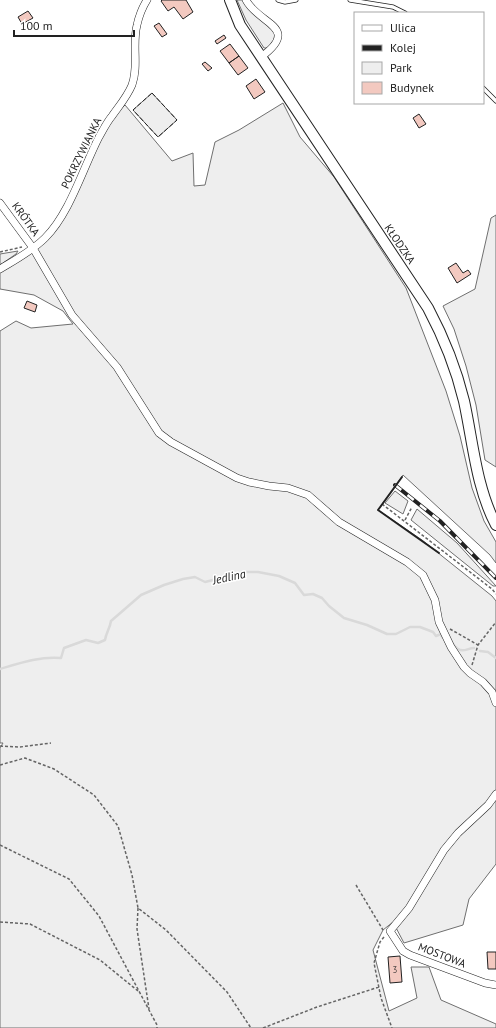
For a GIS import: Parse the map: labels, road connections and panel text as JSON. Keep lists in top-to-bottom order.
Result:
{
  "streets": {
    "main road": ["KŁODZKA"],
    "street": ["POKRZYWIANKA", "KRÓTKA", "MOSTOWA"]
  },
  "crossings": [
    ["POKRZYWIANKA", "KRÓTKA"]
  ],
  "water": ["Jedlina"],
  "house_numbers": ["3"],
  "legend": [
    "Ulica",
    "Kolej",
    "Park",
    "Budynek"
  ],
  "scale_bar": "100 m"
}
